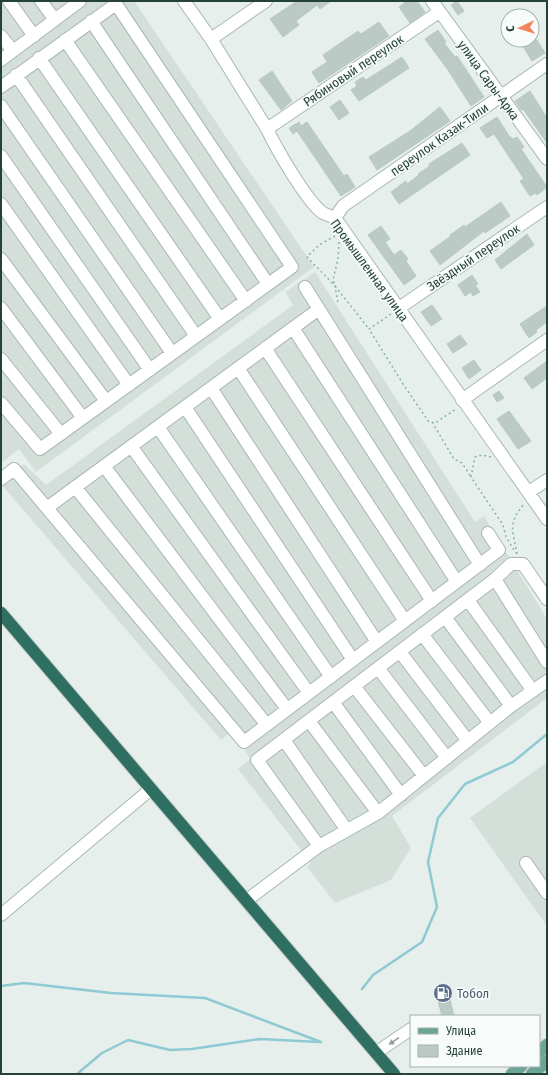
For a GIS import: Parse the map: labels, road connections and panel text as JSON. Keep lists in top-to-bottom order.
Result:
{
  "streets": {
    "lane": [
      "Рябиновый переулок",
      "улица Сары-Арка",
      "переулок Казак-Тили",
      "Звёздный переулок",
      "Промышленная улица"
    ]
  },
  "crossings": [
    ["Рябиновый переулок", "улица Сары-Арка"],
    ["Рябиновый переулок", "Промышленная улица"],
    ["улица Сары-Арка", "переулок Казак-Тили"],
    ["переулок Казак-Тили", "Промышленная улица"],
    ["Звёздный переулок", "Промышленная улица"]
  ],
  "places": {
    "fuel station": ["Тобол"]
  },
  "legend": ["Улица", "Здание"],
  "north": "left"
}
